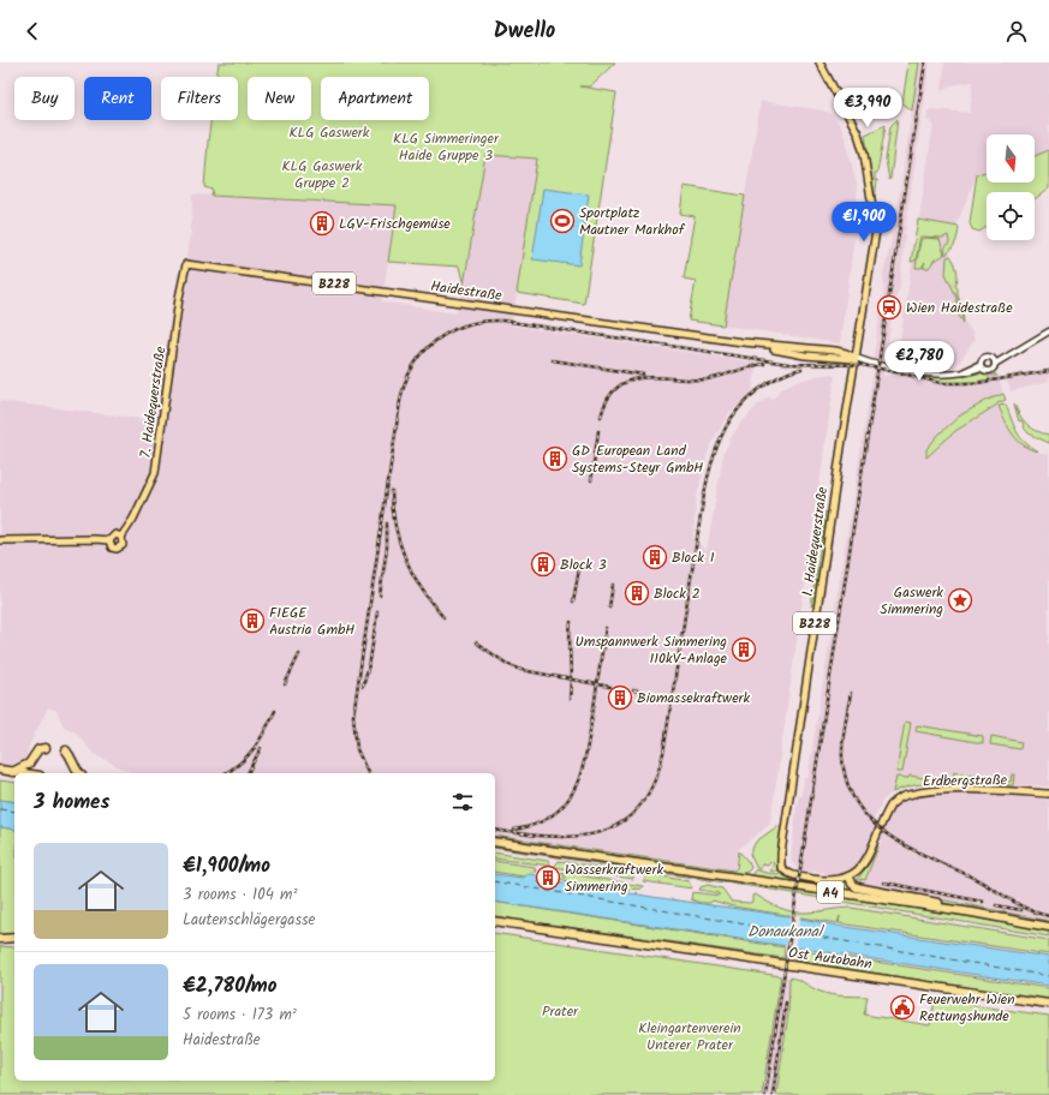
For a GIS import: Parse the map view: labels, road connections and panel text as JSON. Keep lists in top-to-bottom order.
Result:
{
  "streets": {
    "highway": ["A4", "Ost Autobahn"],
    "main road": [
      "B228",
      "Haidestraße",
      "7. Haidequerstraße",
      "1. Haidequerstraße",
      "Erdbergstraße"
    ]
  },
  "crossings": [
    ["Haidestraße", "7. Haidequerstraße"],
    ["Haidestraße", "1. Haidequerstraße"],
    ["1. Haidequerstraße", "Erdbergstraße"]
  ],
  "water": ["Donaukanal"],
  "parks": [
    "KLG Gaswerk",
    "KLG Simmeringer Haide Gruppe 3",
    "KLG Gaswerk Gruppe 2",
    "Prater",
    "Kleingartenverein Unterer Prater"
  ],
  "places": {
    "sports": ["Sportplatz Mautner Markhof"],
    "building": [
      "LGV-Frischgemüse",
      "GD European Land Systems-Steyr GmbH",
      "Block 1",
      "Block 3",
      "Block 2",
      "FIEGE Austria GmbH",
      "Umspannwerk Simmering 110kV-Anlage",
      "Biomassekraftwerk",
      "Wasserkraftwerk Simmering"
    ],
    "station": ["Wien Haidestraße"],
    "place": ["Gaswerk Simmering"],
    "public building": ["Feuerwehr Wien Rettungshunde"]
  },
  "north": "bottom",
  "page": {
    "header": "Dwello",
    "chip": [
      "Buy",
      "Rent",
      "Filters",
      "New",
      "Apartment"
    ],
    "price": ["€3,990", "€1,900", "€2,780"],
    "heading": "3 homes",
    "list": [
      {
        "name": "€1,900/mo",
        "note": "3 rooms · 104 m² · Lautenschlägergasse"
      },
      {
        "name": "€2,780/mo",
        "note": "5 rooms · 173 m² · Haidestraße"
      }
    ]
  }
}
